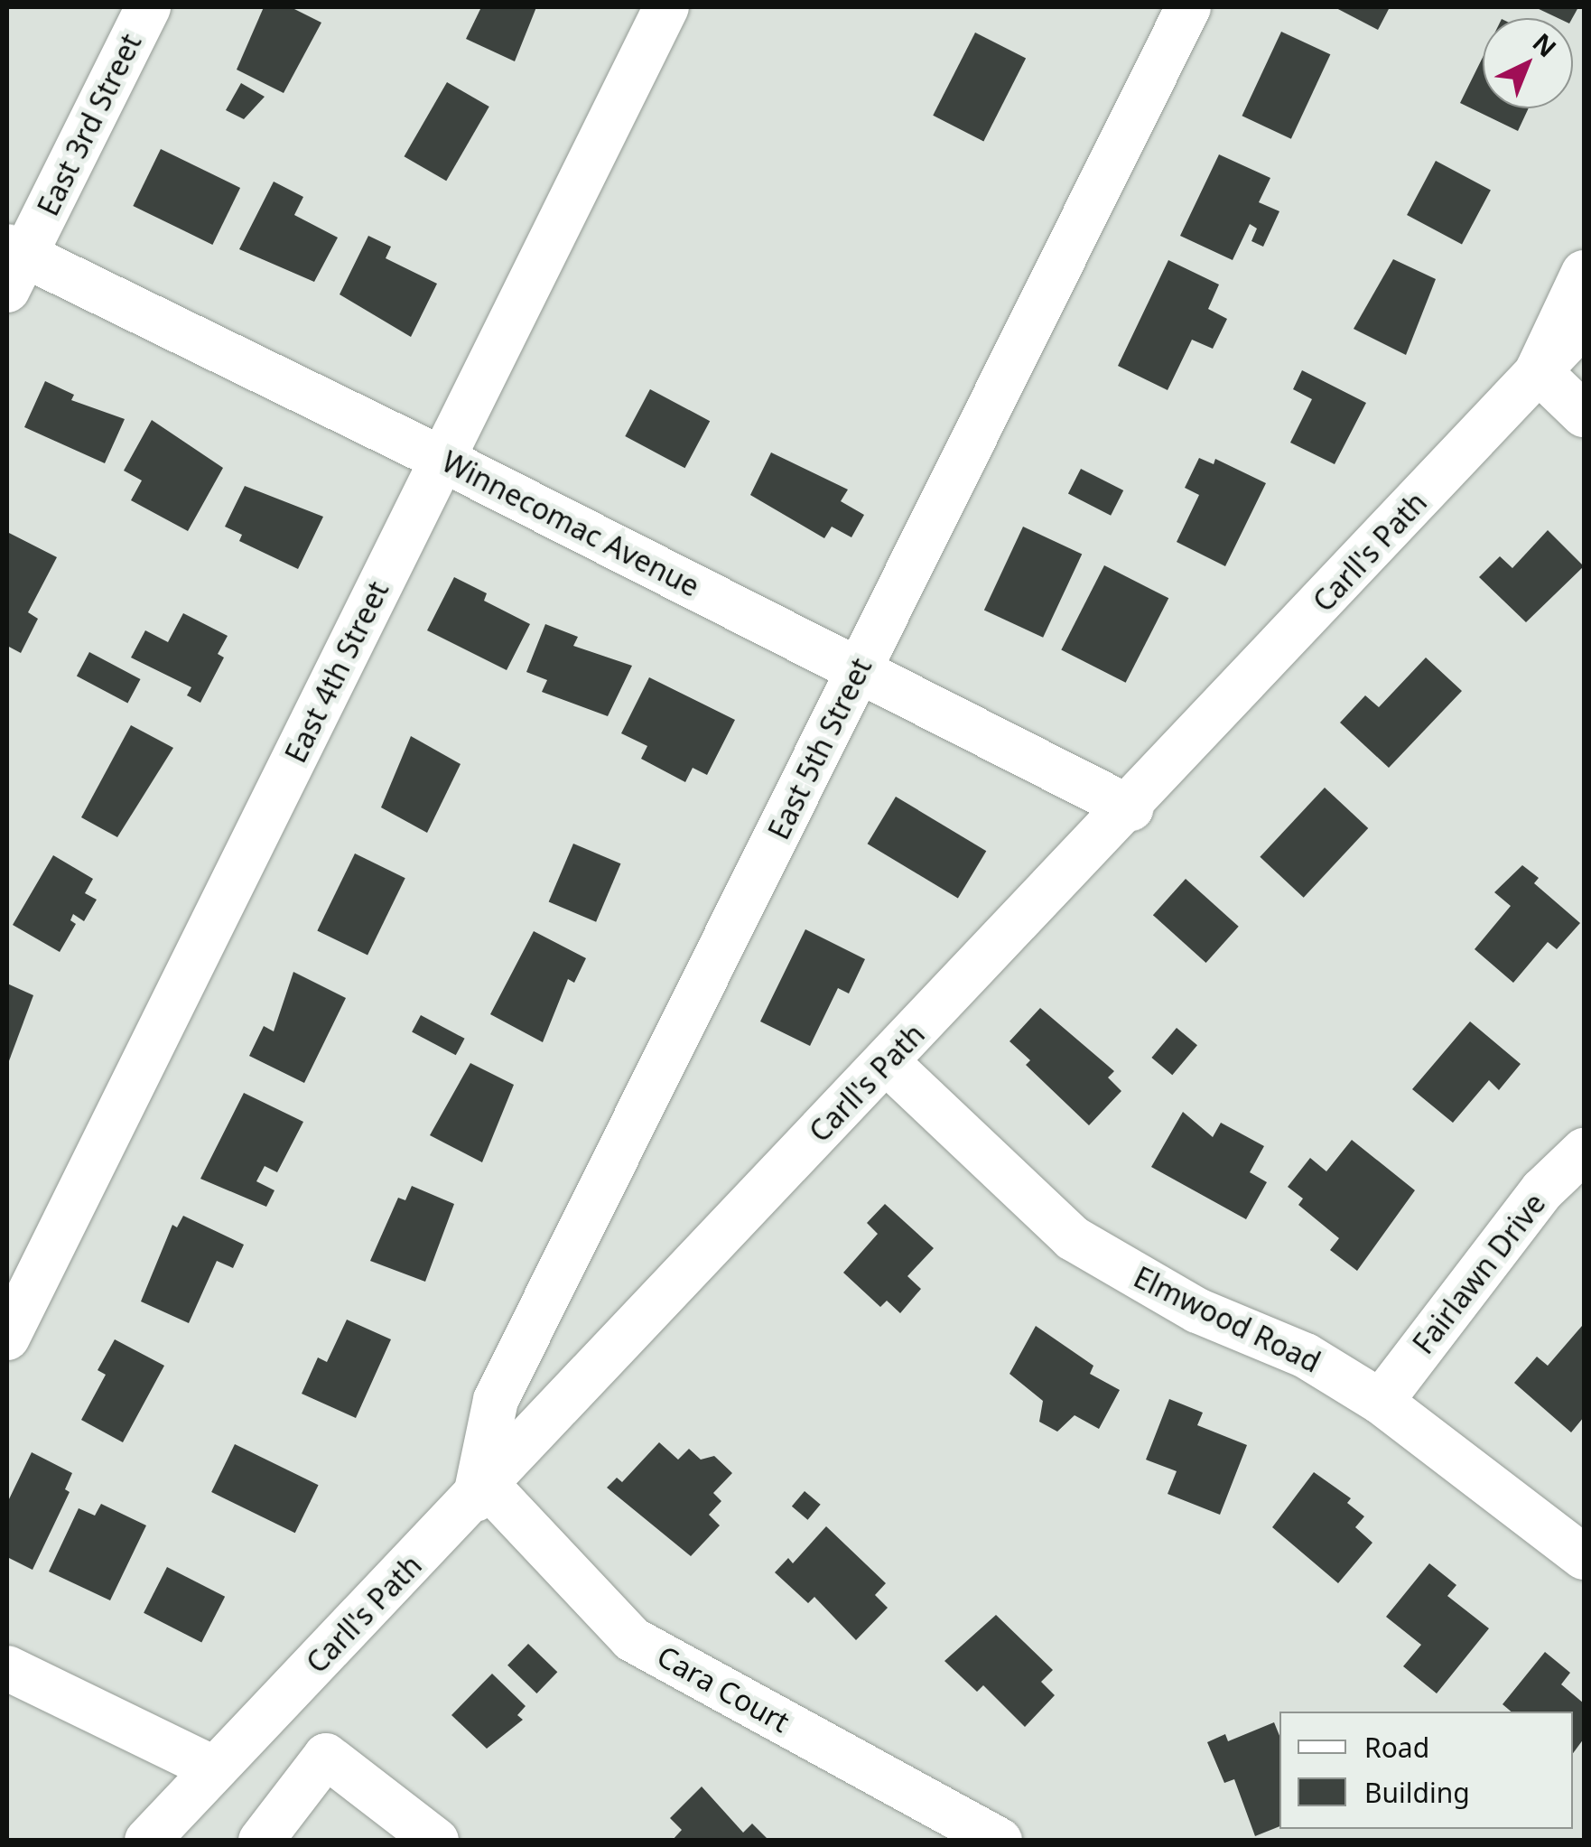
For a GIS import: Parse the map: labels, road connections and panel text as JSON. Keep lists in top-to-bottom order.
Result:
{
  "streets": {
    "street": [
      "East 3rd Street",
      "Winnecomac Avenue",
      "Carll's Path",
      "East 4th Street",
      "East 5th Street",
      "Fairlawn Drive",
      "Elmwood Road",
      "Cara Court"
    ]
  },
  "crossings": [
    ["East 3rd Street", "Winnecomac Avenue"],
    ["Winnecomac Avenue", "Carll's Path"],
    ["Winnecomac Avenue", "East 4th Street"],
    ["Winnecomac Avenue", "East 5th Street"],
    ["Carll's Path", "East 5th Street"],
    ["Carll's Path", "Elmwood Road"],
    ["Carll's Path", "Cara Court"],
    ["East 5th Street", "Cara Court"],
    ["Fairlawn Drive", "Elmwood Road"]
  ],
  "legend": ["Road", "Building"],
  "north": "top right"
}
